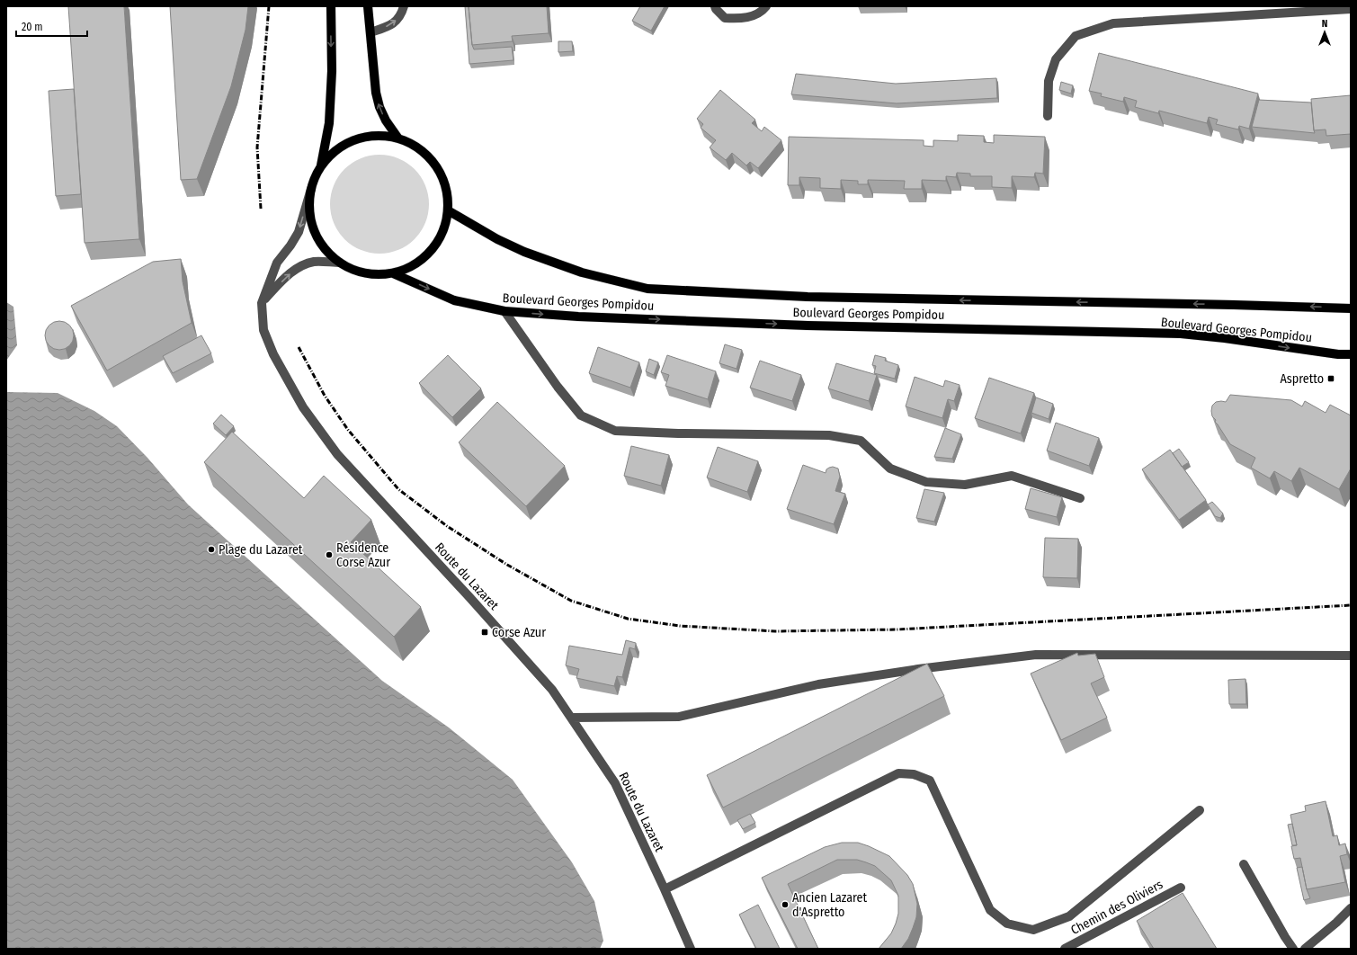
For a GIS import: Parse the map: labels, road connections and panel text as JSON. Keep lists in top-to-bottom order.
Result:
{
  "streets": {
    "main road": ["Boulevard Georges Pompidou"],
    "street": ["Route du Lazaret", "Chemin des Oliviers"]
  },
  "places": {
    "transit": ["Aspretto", "Corse Azur"],
    "other": ["Plage du Lazaret", "Résidence Corse Azur", "Ancien Lazaret d'Aspretto"]
  },
  "scale_bar": "20 m",
  "north": "top"
}
